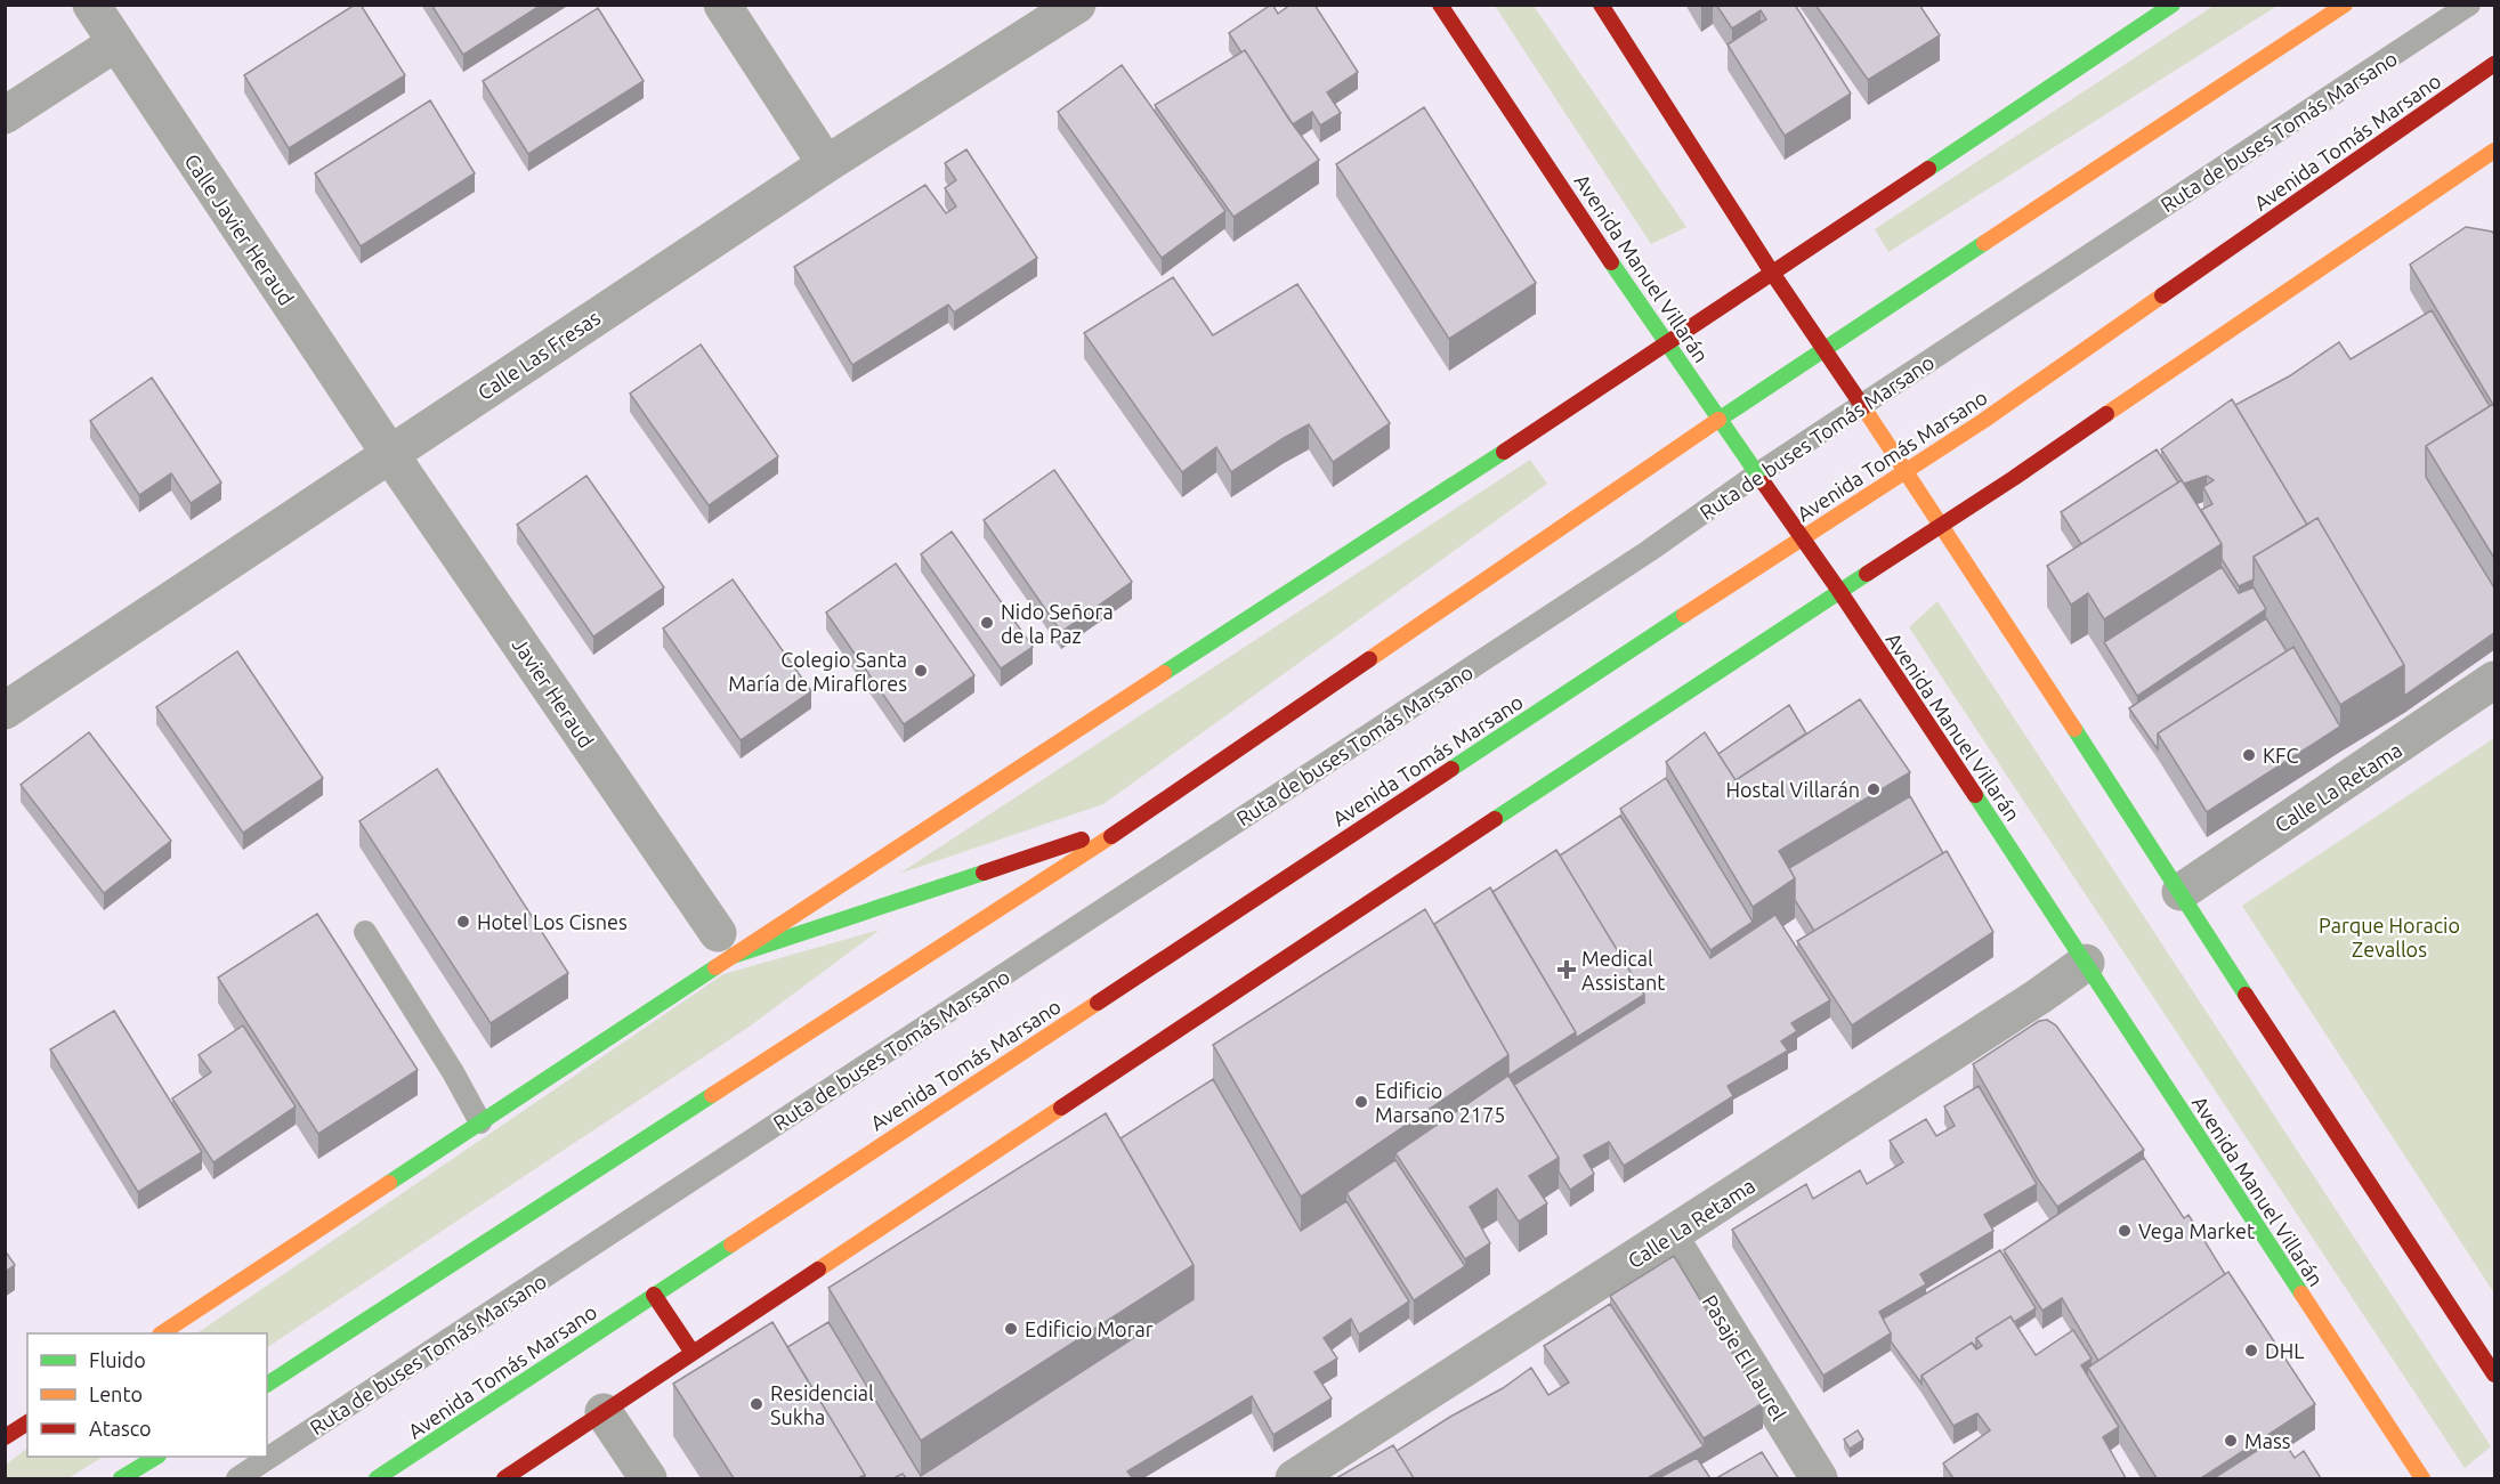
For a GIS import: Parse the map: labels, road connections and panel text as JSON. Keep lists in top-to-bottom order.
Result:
{
  "streets": {
    "main road": ["Avenida Tomás Marsano", "Avenida Manuel Villarán"],
    "street": [
      "Calle Javier Heraud",
      "Calle Las Fresas",
      "Javier Heraud",
      "Calle La Retama",
      "Pasaje El Laurel"
    ],
    "lane": ["Ruta de buses Tomás Marsano"]
  },
  "crossings": [
    ["Ruta de buses Tomás Marsano", "Avenida Manuel Villarán"],
    ["Avenida Tomás Marsano", "Avenida Manuel Villarán"],
    ["Calle Javier Heraud", "Calle Las Fresas"],
    ["Calle Javier Heraud", "Javier Heraud"],
    ["Avenida Manuel Villarán", "Calle La Retama"],
    ["Calle Las Fresas", "Javier Heraud"],
    ["Calle La Retama", "Pasaje El Laurel"]
  ],
  "parks": ["Parque Horacio Zevallos"],
  "places": {
    "other": [
      "Nido Señora de la Paz",
      "Colegio Santa María de Miraflores",
      "KFC",
      "Hostal Villarán",
      "Hotel Los Cisnes",
      "Edificio Marsano 2175",
      "Vega Market",
      "Edificio Morar",
      "DHL",
      "Residencial Sukha",
      "Mass"
    ],
    "health": ["Medical Assistant"]
  },
  "legend": ["Fluido", "Lento", "Atasco"]
}
